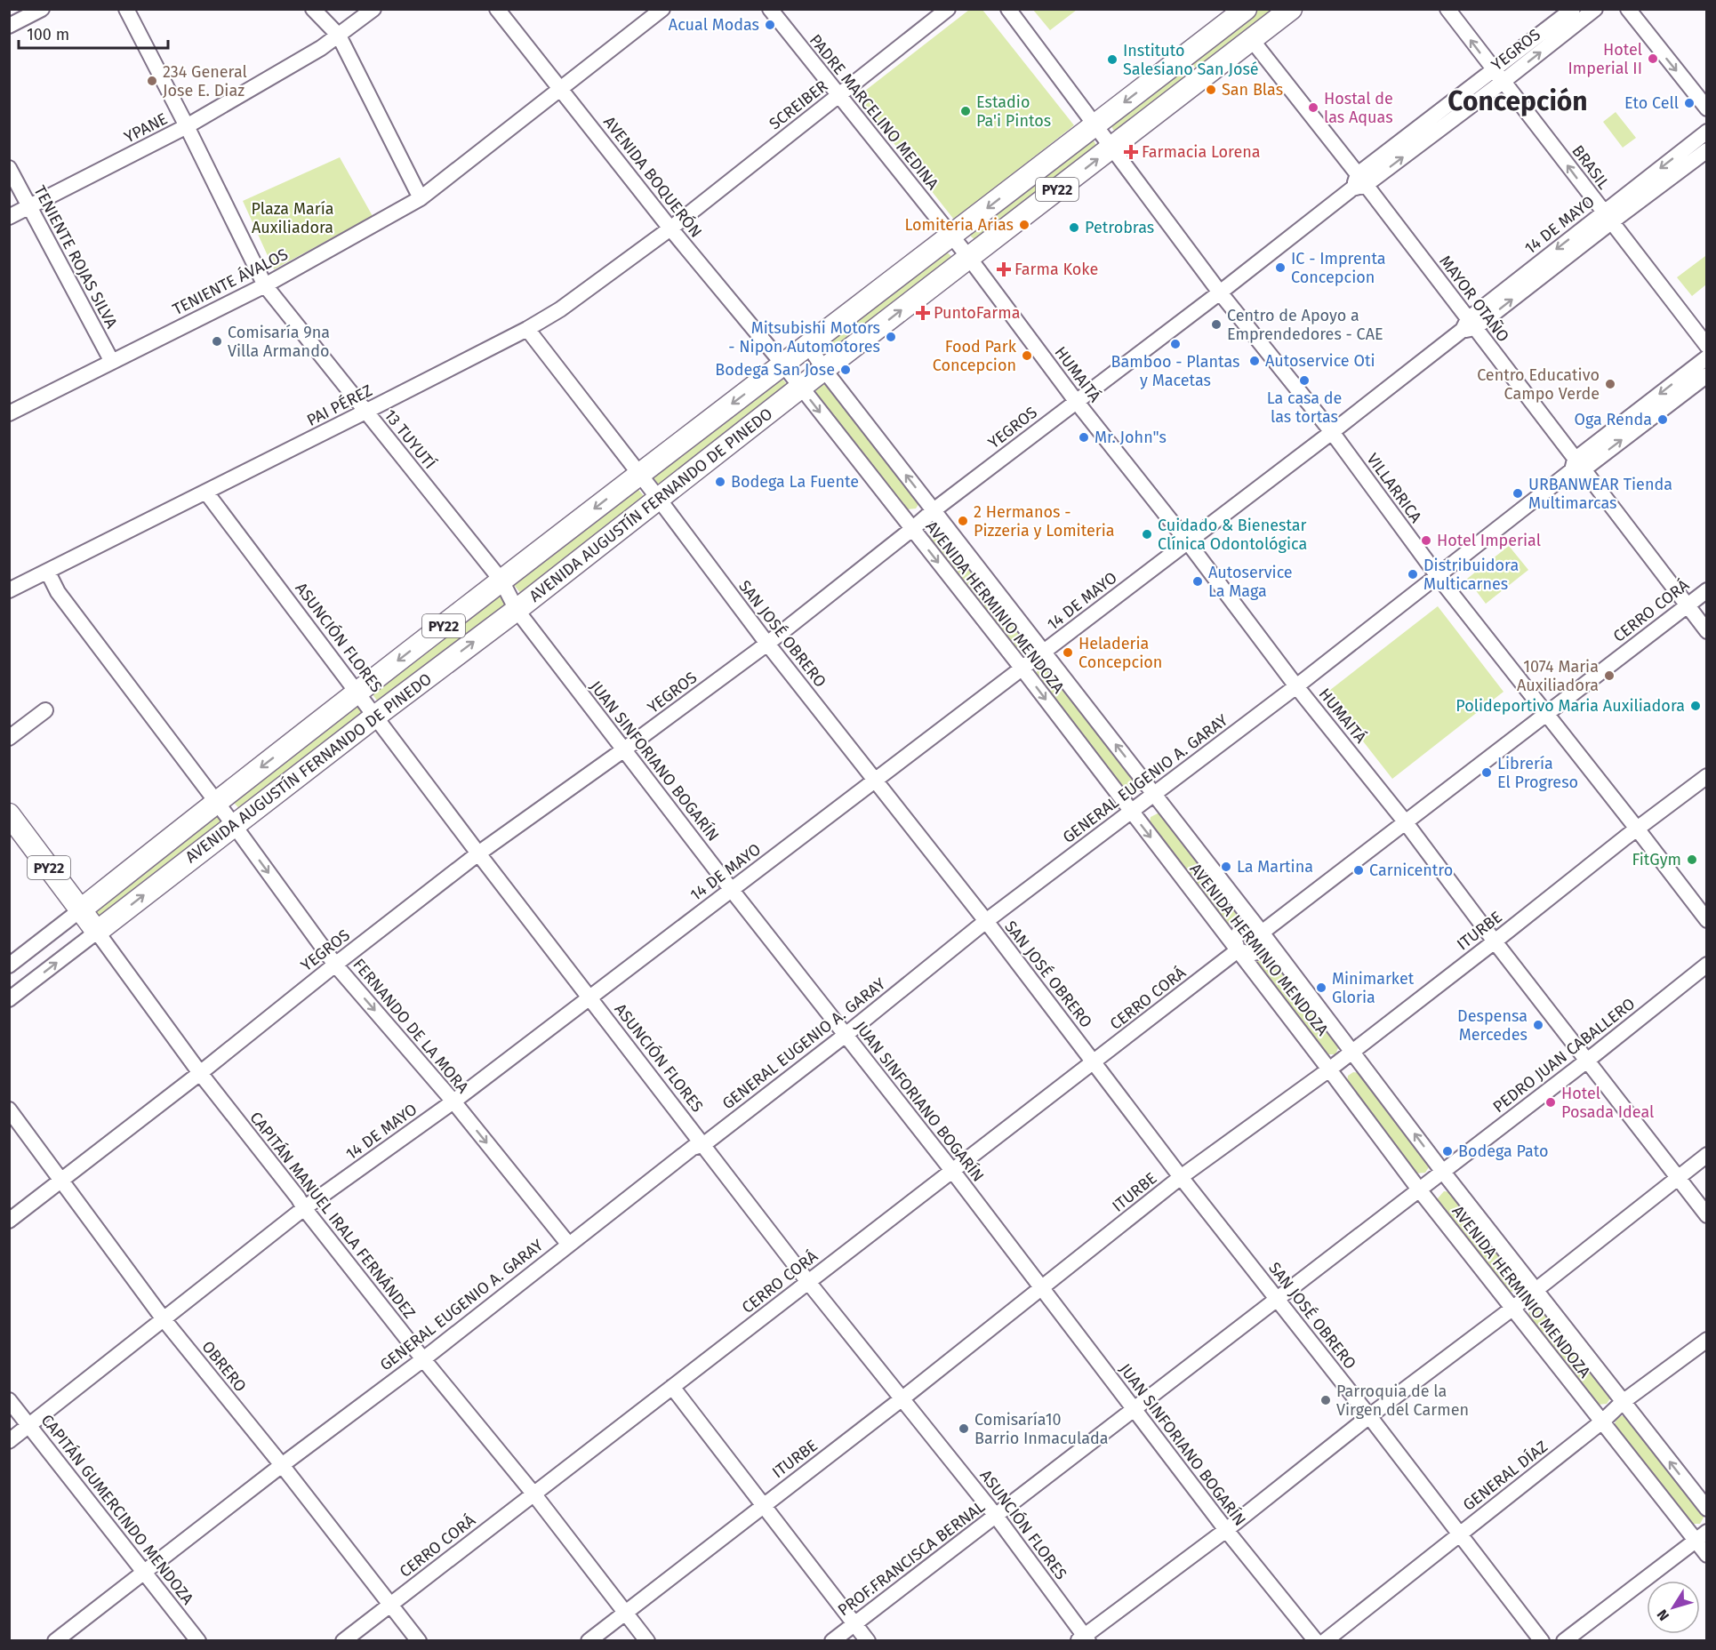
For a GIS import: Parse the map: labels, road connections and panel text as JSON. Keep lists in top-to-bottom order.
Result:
{
  "streets": {
    "highway": ["PY22", "AVENIDA AUGUSTÍN FERNANDO DE PINEDO"],
    "street": [
      "YEGROS",
      "SCREIBER",
      "PADRE MARCELINO MEDINA",
      "YPANE",
      "BRASIL",
      "AVENIDA BOQUERÓN",
      "14 DE MAYO",
      "TENIENTE ROJAS SILVA",
      "TENIENTE ÁVALOS",
      "MAYOR OTAÑO",
      "HUMAITÁ",
      "PAI PÉREZ",
      "13 TUYUTÍ",
      "VILLARRICA",
      "AVENIDA HERMINIO MENDOZA",
      "CERRO CORÁ",
      "SAN JOSÉ OBRERO",
      "ASUNCIÓN FLORES",
      "JUAN SINFORIANO BOGARÍN",
      "GENERAL EUGENIO A. GARAY",
      "ITURBE",
      "FERNANDO DE LA MORA",
      "PEDRO JUAN CABALLERO",
      "CAPITÁN MANUEL IRALA FERNÁNDEZ",
      "OBRERO",
      "GENERAL DÍAZ",
      "CAPITÁN GUMERCINDO MENDOZA",
      "PROF.FRANCISCA BERNAL"
    ]
  },
  "crossings": [
    ["YEGROS", "BRASIL"],
    ["YEGROS", "MAYOR OTAÑO"],
    ["YEGROS", "HUMAITÁ"],
    ["YEGROS", "VILLARRICA"],
    ["YEGROS", "AVENIDA HERMINIO MENDOZA"],
    ["YEGROS", "SAN JOSÉ OBRERO"],
    ["YEGROS", "ASUNCIÓN FLORES"],
    ["YEGROS", "JUAN SINFORIANO BOGARÍN"],
    ["YEGROS", "FERNANDO DE LA MORA"],
    ["YEGROS", "CAPITÁN MANUEL IRALA FERNÁNDEZ"],
    ["YEGROS", "OBRERO"],
    ["SCREIBER", "PADRE MARCELINO MEDINA"],
    ["SCREIBER", "AVENIDA BOQUERÓN"],
    ["SCREIBER", "PAI PÉREZ"],
    ["PADRE MARCELINO MEDINA", "HUMAITÁ"],
    ["PADRE MARCELINO MEDINA", "AVENIDA AUGUSTÍN FERNANDO DE PINEDO"],
    ["YPANE", "TENIENTE ROJAS SILVA"],
    ["YPANE", "13 TUYUTÍ"],
    ["BRASIL", "14 DE MAYO"],
    ["AVENIDA BOQUERÓN", "TENIENTE ÁVALOS"],
    ["AVENIDA BOQUERÓN", "PAI PÉREZ"],
    ["AVENIDA BOQUERÓN", "AVENIDA AUGUSTÍN FERNANDO DE PINEDO"],
    ["AVENIDA BOQUERÓN", "AVENIDA HERMINIO MENDOZA"],
    ["PY22", "AVENIDA AUGUSTÍN FERNANDO DE PINEDO"],
    ["PY22", "CAPITÁN MANUEL IRALA FERNÁNDEZ"],
    ["14 DE MAYO", "MAYOR OTAÑO"],
    ["14 DE MAYO", "HUMAITÁ"],
    ["14 DE MAYO", "VILLARRICA"],
    ["14 DE MAYO", "AVENIDA HERMINIO MENDOZA"],
    ["14 DE MAYO", "SAN JOSÉ OBRERO"],
    ["14 DE MAYO", "ASUNCIÓN FLORES"],
    ["14 DE MAYO", "JUAN SINFORIANO BOGARÍN"],
    ["14 DE MAYO", "FERNANDO DE LA MORA"],
    ["14 DE MAYO", "CAPITÁN MANUEL IRALA FERNÁNDEZ"],
    ["14 DE MAYO", "OBRERO"],
    ["14 DE MAYO", "CAPITÁN GUMERCINDO MENDOZA"],
    ["TENIENTE ROJAS SILVA", "TENIENTE ÁVALOS"],
    ["TENIENTE ÁVALOS", "13 TUYUTÍ"],
    ["MAYOR OTAÑO", "AVENIDA AUGUSTÍN FERNANDO DE PINEDO"],
    ["MAYOR OTAÑO", "CERRO CORÁ"],
    ["MAYOR OTAÑO", "GENERAL EUGENIO A. GARAY"],
    ["HUMAITÁ", "AVENIDA AUGUSTÍN FERNANDO DE PINEDO"],
    ["HUMAITÁ", "CERRO CORÁ"],
    ["HUMAITÁ", "GENERAL EUGENIO A. GARAY"],
    ["HUMAITÁ", "ITURBE"],
    ["HUMAITÁ", "PEDRO JUAN CABALLERO"],
    ["PAI PÉREZ", "13 TUYUTÍ"],
    ["PAI PÉREZ", "SAN JOSÉ OBRERO"],
    ["PAI PÉREZ", "ASUNCIÓN FLORES"],
    ["PAI PÉREZ", "FERNANDO DE LA MORA"],
    ["13 TUYUTÍ", "AVENIDA AUGUSTÍN FERNANDO DE PINEDO"],
    ["13 TUYUTÍ", "JUAN SINFORIANO BOGARÍN"],
    ["VILLARRICA", "AVENIDA AUGUSTÍN FERNANDO DE PINEDO"],
    ["VILLARRICA", "CERRO CORÁ"],
    ["VILLARRICA", "GENERAL EUGENIO A. GARAY"],
    ["VILLARRICA", "ITURBE"],
    ["AVENIDA AUGUSTÍN FERNANDO DE PINEDO", "AVENIDA HERMINIO MENDOZA"],
    ["AVENIDA AUGUSTÍN FERNANDO DE PINEDO", "SAN JOSÉ OBRERO"],
    ["AVENIDA AUGUSTÍN FERNANDO DE PINEDO", "ASUNCIÓN FLORES"],
    ["AVENIDA AUGUSTÍN FERNANDO DE PINEDO", "JUAN SINFORIANO BOGARÍN"],
    ["AVENIDA AUGUSTÍN FERNANDO DE PINEDO", "FERNANDO DE LA MORA"],
    ["AVENIDA AUGUSTÍN FERNANDO DE PINEDO", "CAPITÁN MANUEL IRALA FERNÁNDEZ"],
    ["AVENIDA HERMINIO MENDOZA", "CERRO CORÁ"],
    ["AVENIDA HERMINIO MENDOZA", "GENERAL EUGENIO A. GARAY"],
    ["AVENIDA HERMINIO MENDOZA", "ITURBE"],
    ["AVENIDA HERMINIO MENDOZA", "PEDRO JUAN CABALLERO"],
    ["AVENIDA HERMINIO MENDOZA", "GENERAL DÍAZ"],
    ["AVENIDA HERMINIO MENDOZA", "PROF.FRANCISCA BERNAL"],
    ["CERRO CORÁ", "SAN JOSÉ OBRERO"],
    ["CERRO CORÁ", "ASUNCIÓN FLORES"],
    ["CERRO CORÁ", "JUAN SINFORIANO BOGARÍN"],
    ["CERRO CORÁ", "CAPITÁN MANUEL IRALA FERNÁNDEZ"],
    ["CERRO CORÁ", "OBRERO"],
    ["SAN JOSÉ OBRERO", "GENERAL EUGENIO A. GARAY"],
    ["SAN JOSÉ OBRERO", "ITURBE"],
    ["SAN JOSÉ OBRERO", "GENERAL DÍAZ"],
    ["SAN JOSÉ OBRERO", "PROF.FRANCISCA BERNAL"],
    ["ASUNCIÓN FLORES", "GENERAL EUGENIO A. GARAY"],
    ["ASUNCIÓN FLORES", "ITURBE"],
    ["ASUNCIÓN FLORES", "PROF.FRANCISCA BERNAL"],
    ["JUAN SINFORIANO BOGARÍN", "GENERAL EUGENIO A. GARAY"],
    ["JUAN SINFORIANO BOGARÍN", "ITURBE"],
    ["JUAN SINFORIANO BOGARÍN", "PROF.FRANCISCA BERNAL"],
    ["GENERAL EUGENIO A. GARAY", "FERNANDO DE LA MORA"],
    ["GENERAL EUGENIO A. GARAY", "CAPITÁN MANUEL IRALA FERNÁNDEZ"],
    ["GENERAL EUGENIO A. GARAY", "OBRERO"],
    ["GENERAL EUGENIO A. GARAY", "CAPITÁN GUMERCINDO MENDOZA"],
    ["ITURBE", "CAPITÁN MANUEL IRALA FERNÁNDEZ"],
    ["PEDRO JUAN CABALLERO", "PROF.FRANCISCA BERNAL"]
  ],
  "one_way": ["BRASIL", "FERNANDO DE LA MORA"],
  "districts": ["Concepción"],
  "parks": ["Plaza María Auxiliadora"],
  "places": {
    "other": [
      "Acual Modas",
      "Hotel Imperial II",
      "Instituto Salesiano San José",
      "234 General Jose E. Diaz",
      "San Blas",
      "Eto Cell",
      "Hostal de las Aquas",
      "Estadio Pa'i Pintos",
      "Lomiteria Arias",
      "Petrobras",
      "IC - Imprenta Concepcion",
      "Centro de Apoyo a Emprendedores - CAE",
      "Mitsubishi Motors - Nipon Automotores",
      "Comisaría 9na Villa Armando",
      "Bamboo - Plantas y Macetas",
      "Food Park Concepcion",
      "Autoservice Oti",
      "Bodega San Jose",
      "La casa de las tortas",
      "Centro Educativo Campo Verde",
      "Oga Renda",
      "Mr. John\"s",
      "Bodega La Fuente",
      "URBANWEAR Tienda Multimarcas",
      "2 Hermanos - Pizzeria y Lomiteria",
      "Cuidado & Bienestar Clínica Odontológica",
      "Hotel Imperial",
      "Distribuidora Multicarnes",
      "Autoservice La Maga",
      "Heladeria Concepcion",
      "1074 Maria Auxiliadora",
      "Polideportivo Maria Auxiliadora",
      "Librería El Progreso",
      "FitGym",
      "La Martina",
      "Carnicentro",
      "Minimarket Gloria",
      "Despensa Mercedes",
      "Hotel Posada Ideal",
      "Bodega Pato",
      "Parroquia de la Virgen del Carmen",
      "Comisaría10 Barrio Inmaculada"
    ],
    "health": ["Farmacia Lorena", "Farma Koke", "PuntoFarma"]
  },
  "scale_bar": "100 m",
  "north": "bottom left"
}
